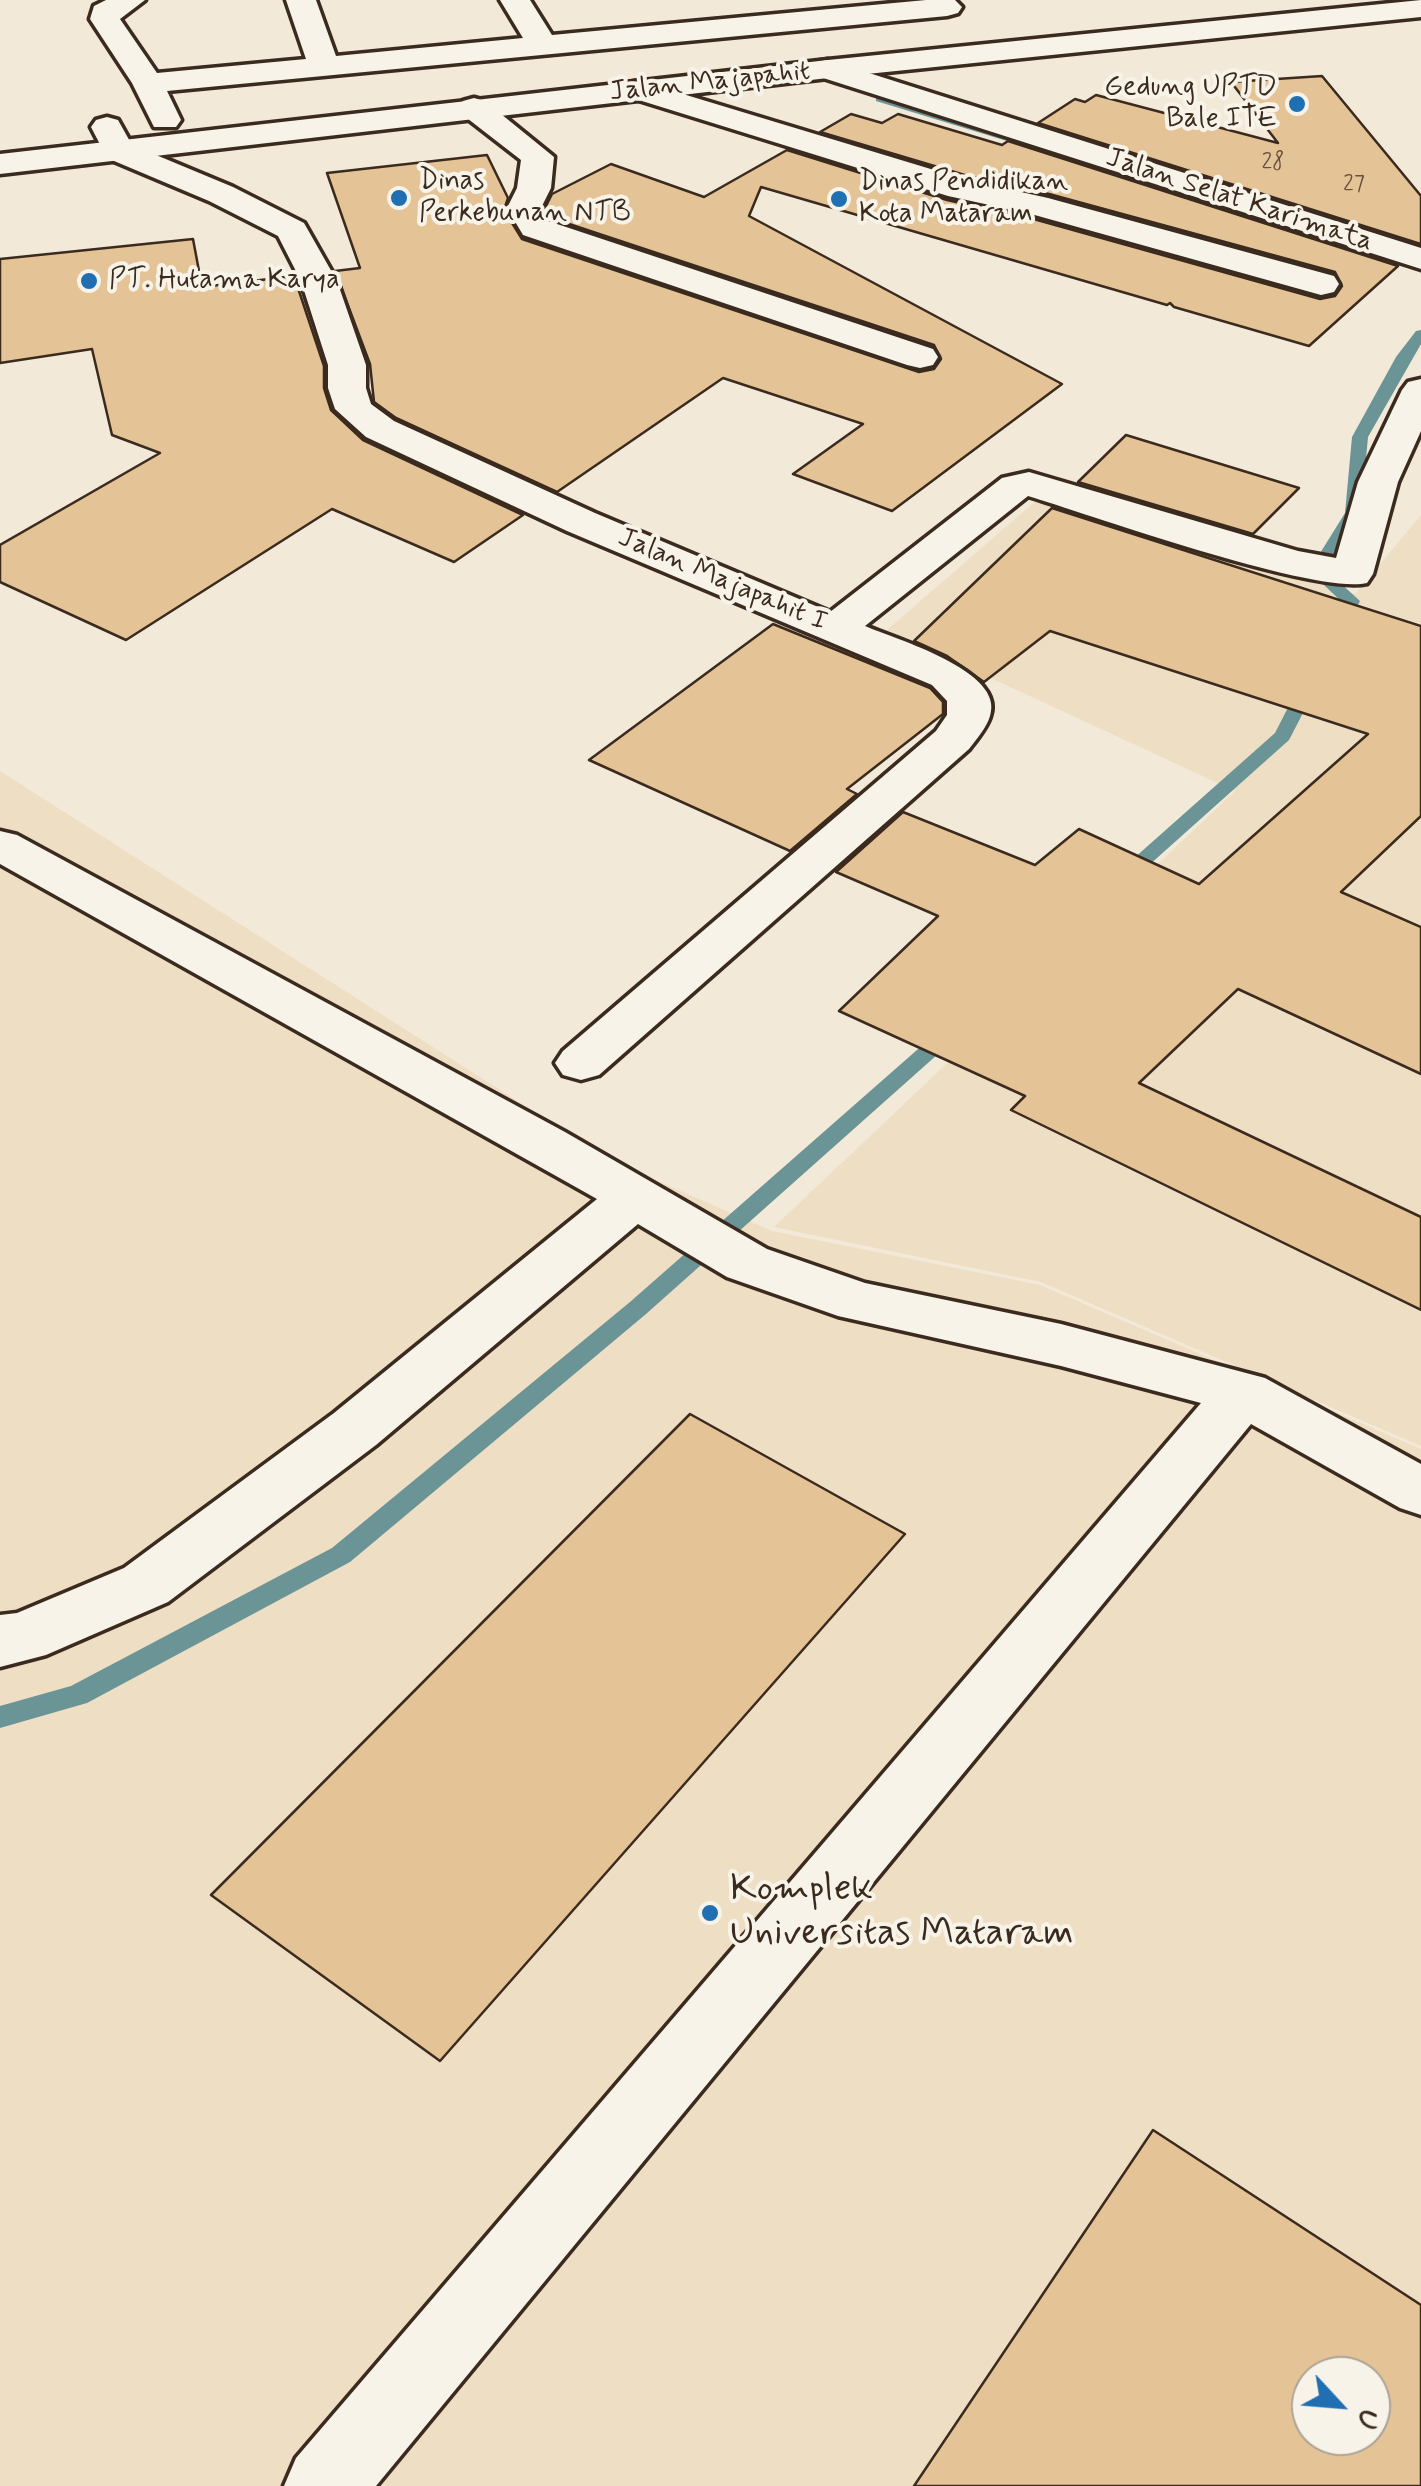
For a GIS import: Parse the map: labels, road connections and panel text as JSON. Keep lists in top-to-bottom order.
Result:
{
  "streets": {
    "street": ["Jalan Majapahit", "Jalan Selat Karimata", "Jalan Majapahit I"]
  },
  "crossings": [
    ["Jalan Majapahit", "Jalan Selat Karimata"],
    ["Jalan Majapahit", "Jalan Majapahit I"]
  ],
  "places": [
    "Gedung UPTD Bale ITE",
    "Dinas Perkebunan NTB",
    "Dinas Pendidikan Kota Mataram",
    "PT. Hutama Karya",
    "Komplek Universitas Mataram"
  ],
  "house_numbers": ["28", "27"],
  "north": "bottom right"
}
